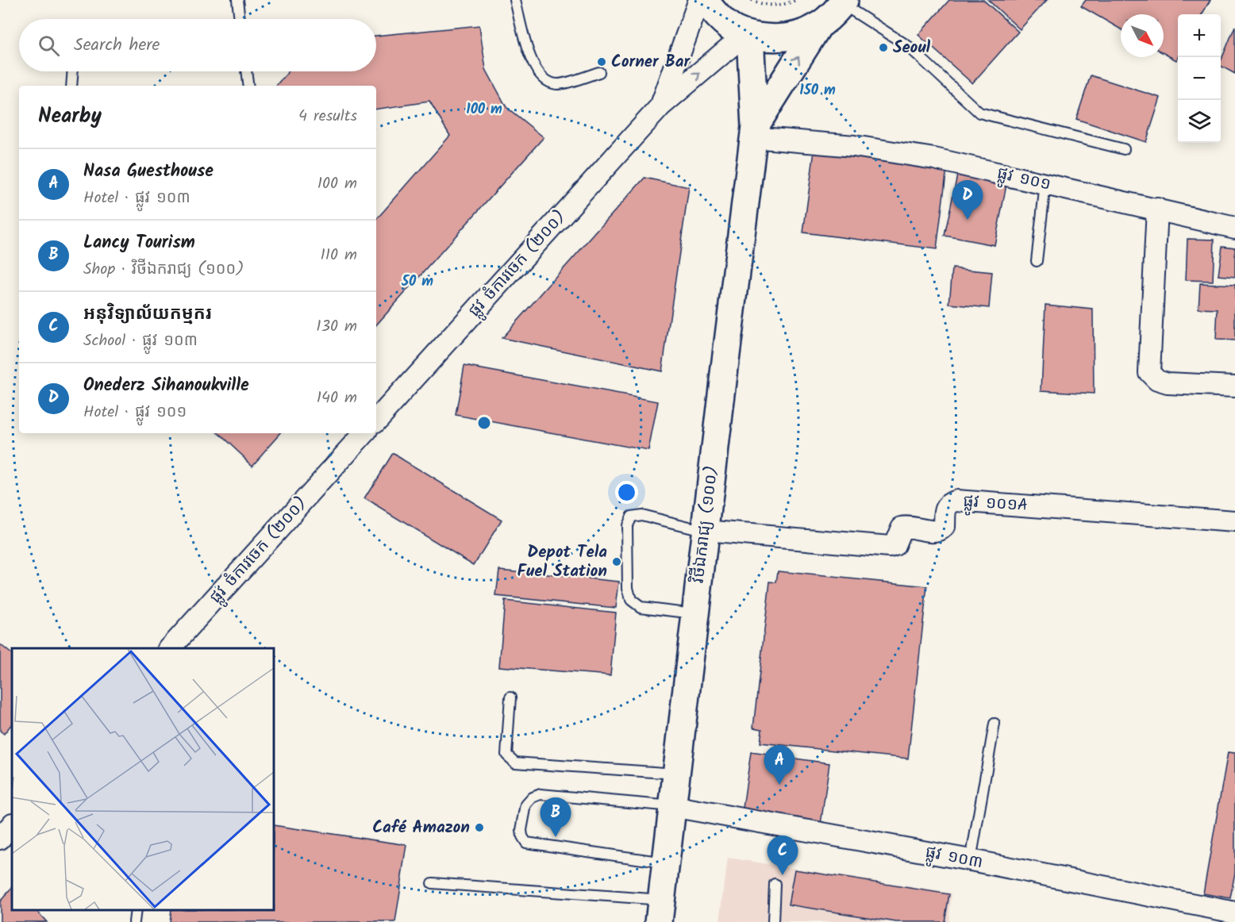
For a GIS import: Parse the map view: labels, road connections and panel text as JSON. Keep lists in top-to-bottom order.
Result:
{
  "streets": {
    "main road": ["វិថីឯករាជ្យ (១០០)"],
    "street": [
      "ផ្លូវ ១០១",
      "ផ្លូវ ចំការចេក (២០០)",
      "ផ្លូវ ១០១A",
      "ផ្លូវ ១០៣"
    ]
  },
  "crossings": [
    ["ផ្លូវ ១០១", "វិថីឯករាជ្យ (១០០)"],
    ["ផ្លូវ ចំការចេក (២០០)", "វិថីឯករាជ្យ (១០០)"],
    ["ផ្លូវ ១០១A", "វិថីឯករាជ្យ (១០០)"],
    ["វិថីឯករាជ្យ (១០០)", "ផ្លូវ ១០៣"]
  ],
  "places": [
    "Seoul",
    "Corner Bar",
    "Depot Tela Fuel Station",
    "Café Amazon"
  ],
  "north": "bottom right",
  "page": {
    "map_buttons": ["+", "−"],
    "search": "Search here",
    "heading": ["Nearby", "4 results"],
    "list": [
      {
        "mark": "A",
        "name": "Nasa Guesthouse",
        "note": "Hotel · ផ្លូវ ១០៣",
        "value": "100 m"
      },
      {
        "mark": "B",
        "name": "Lancy Tourism",
        "note": "Shop · វិថីឯករាជ្យ (១០០)",
        "value": "110 m"
      },
      {
        "mark": "C",
        "name": "អនុវិទ្យាល័យកម្មករ",
        "note": "School · ផ្លូវ ១០៣",
        "value": "130 m"
      },
      {
        "mark": "D",
        "name": "Onederz Sihanoukville",
        "note": "Hotel · ផ្លូវ ១០១",
        "value": "140 m"
      }
    ],
    "pins": [
      "D",
      "A",
      "B",
      "C"
    ]
  },
  "rings": ["150 m", "100 m", "50 m"]
}
